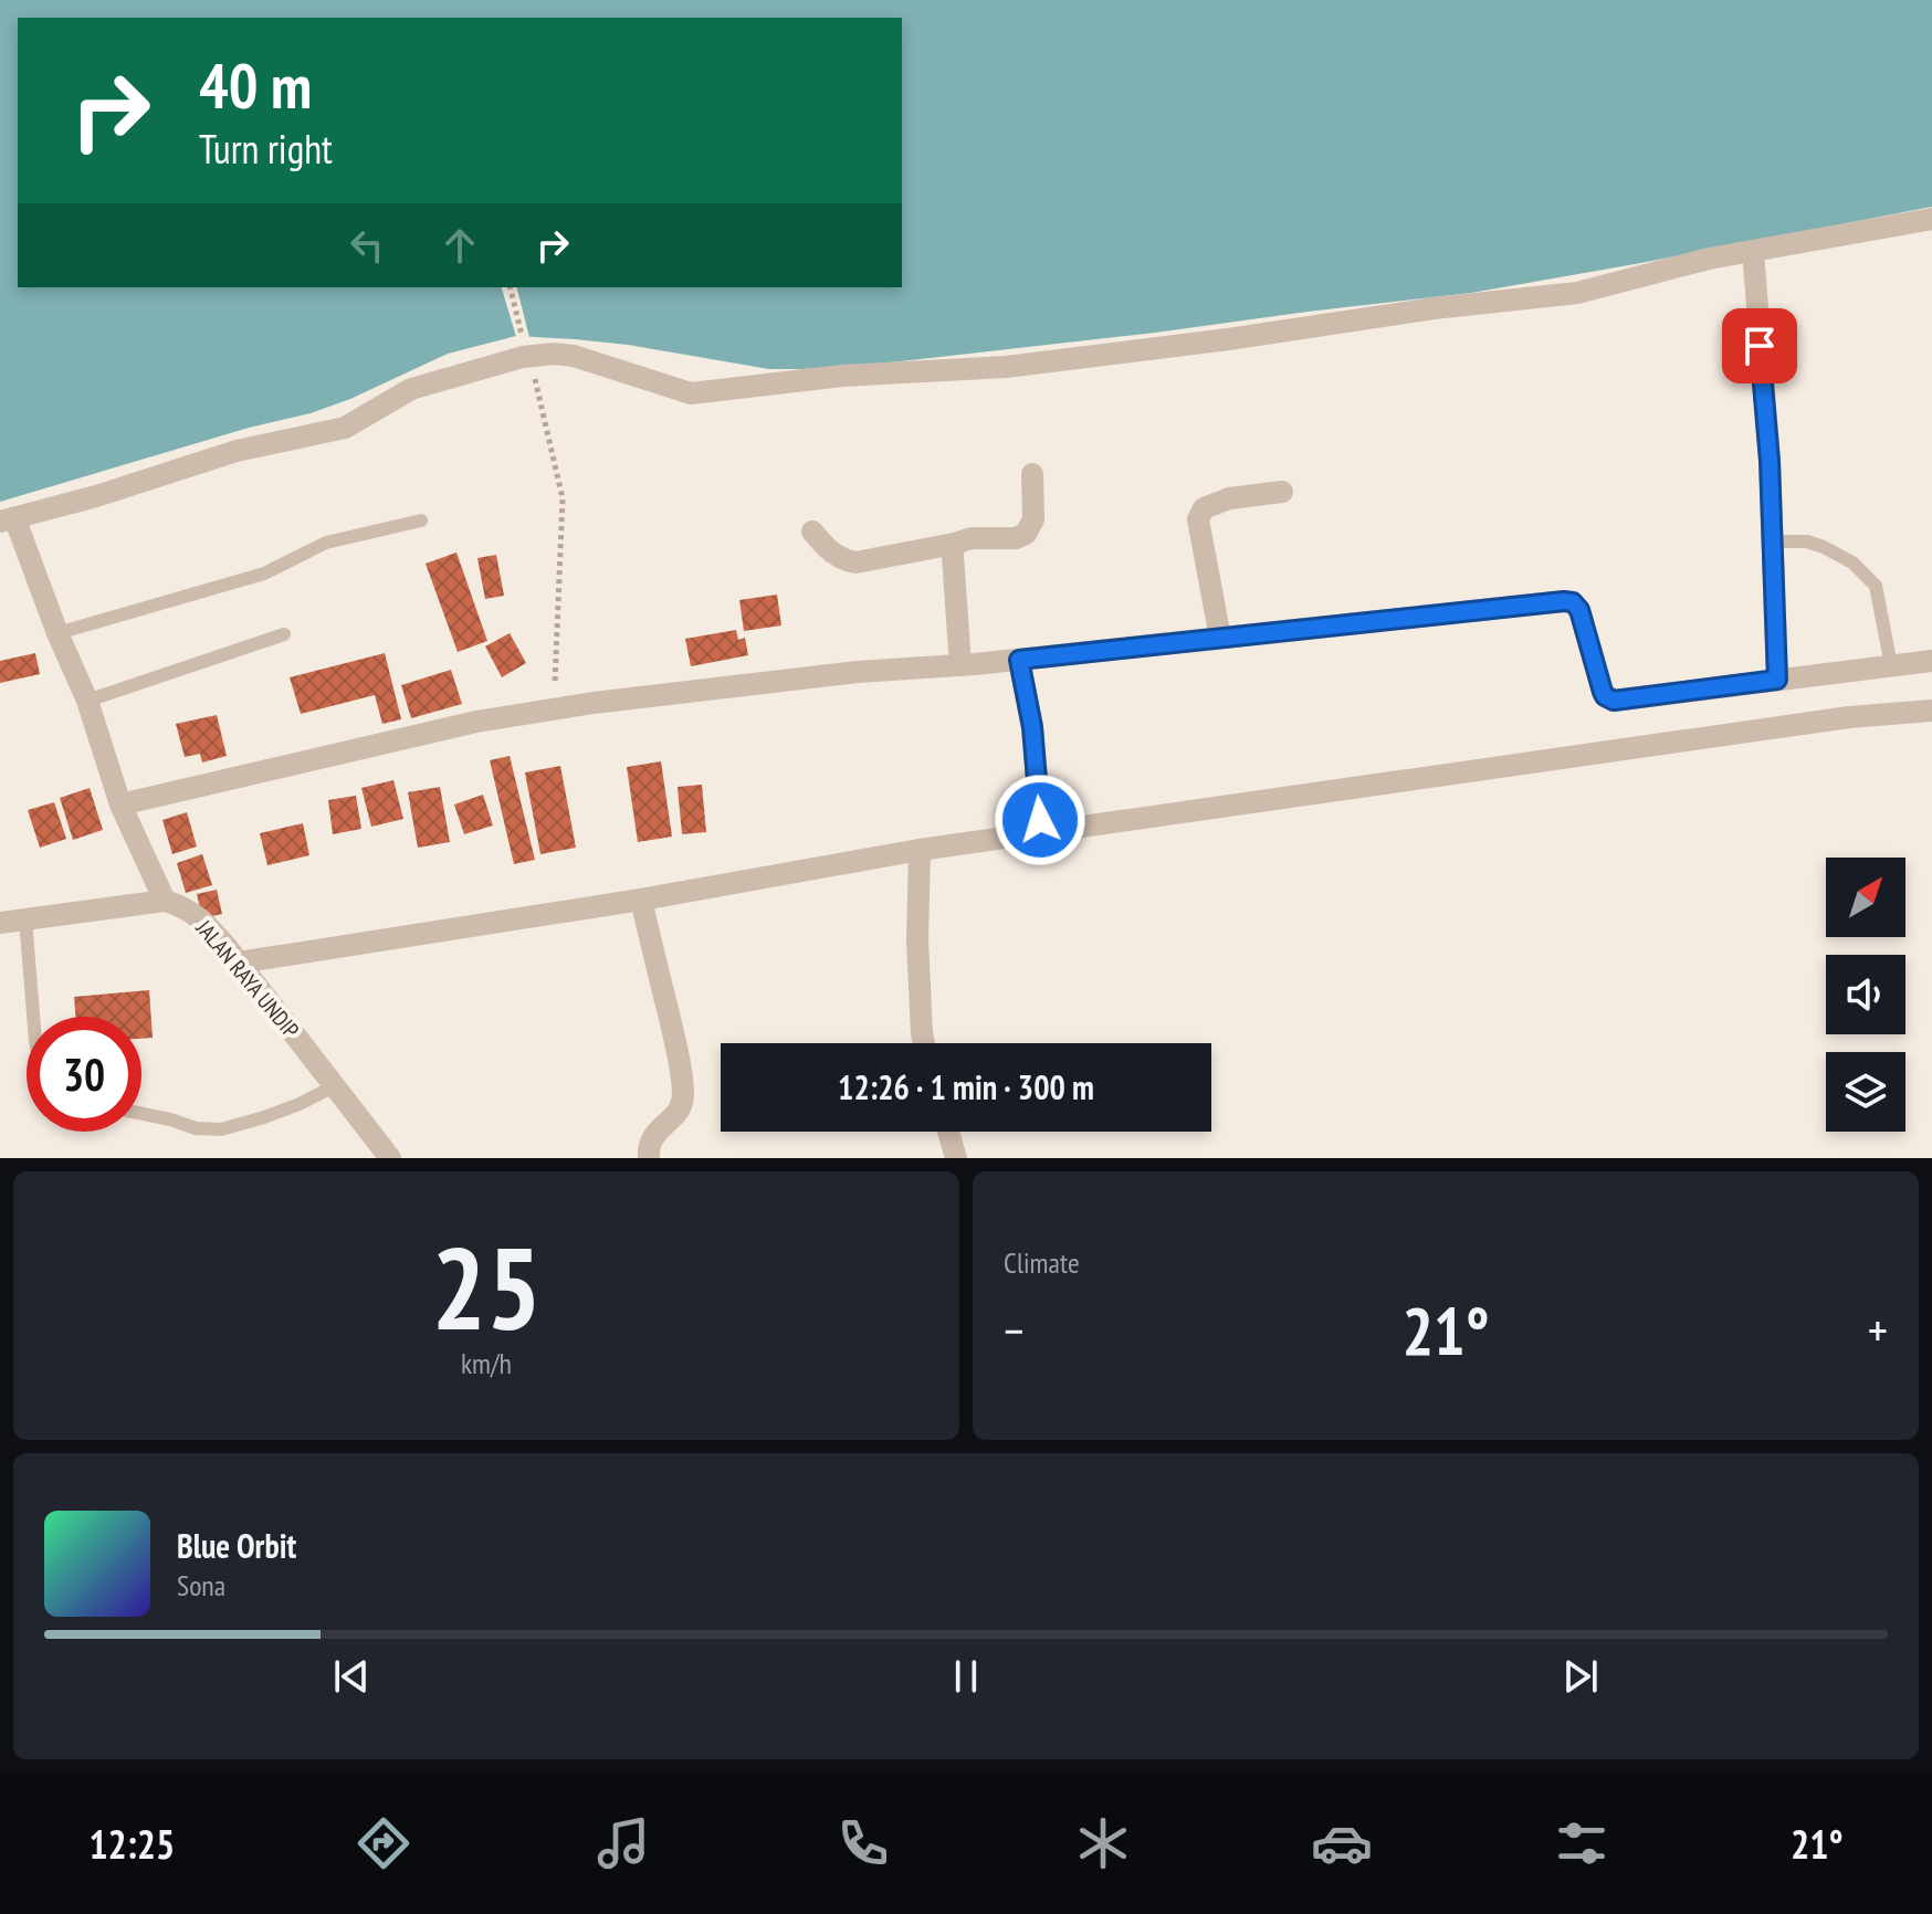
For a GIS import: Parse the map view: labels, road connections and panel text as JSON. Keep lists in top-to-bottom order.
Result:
{
  "streets": {
    "street": ["JALAN RAYA UNDIP"]
  },
  "north": "top right",
  "page": {
    "turn": ["40 m", "Turn right"],
    "limit": "30",
    "trip": "12:26 · 1 min · 300 m",
    "tile": [
      ["25", "km/h"],
      "Climate"
    ],
    "heat": ["−", "21°", "+"],
    "song": ["Blue Orbit", "Sona"],
    "tabs": ["12:25", "21°"]
  }
}
